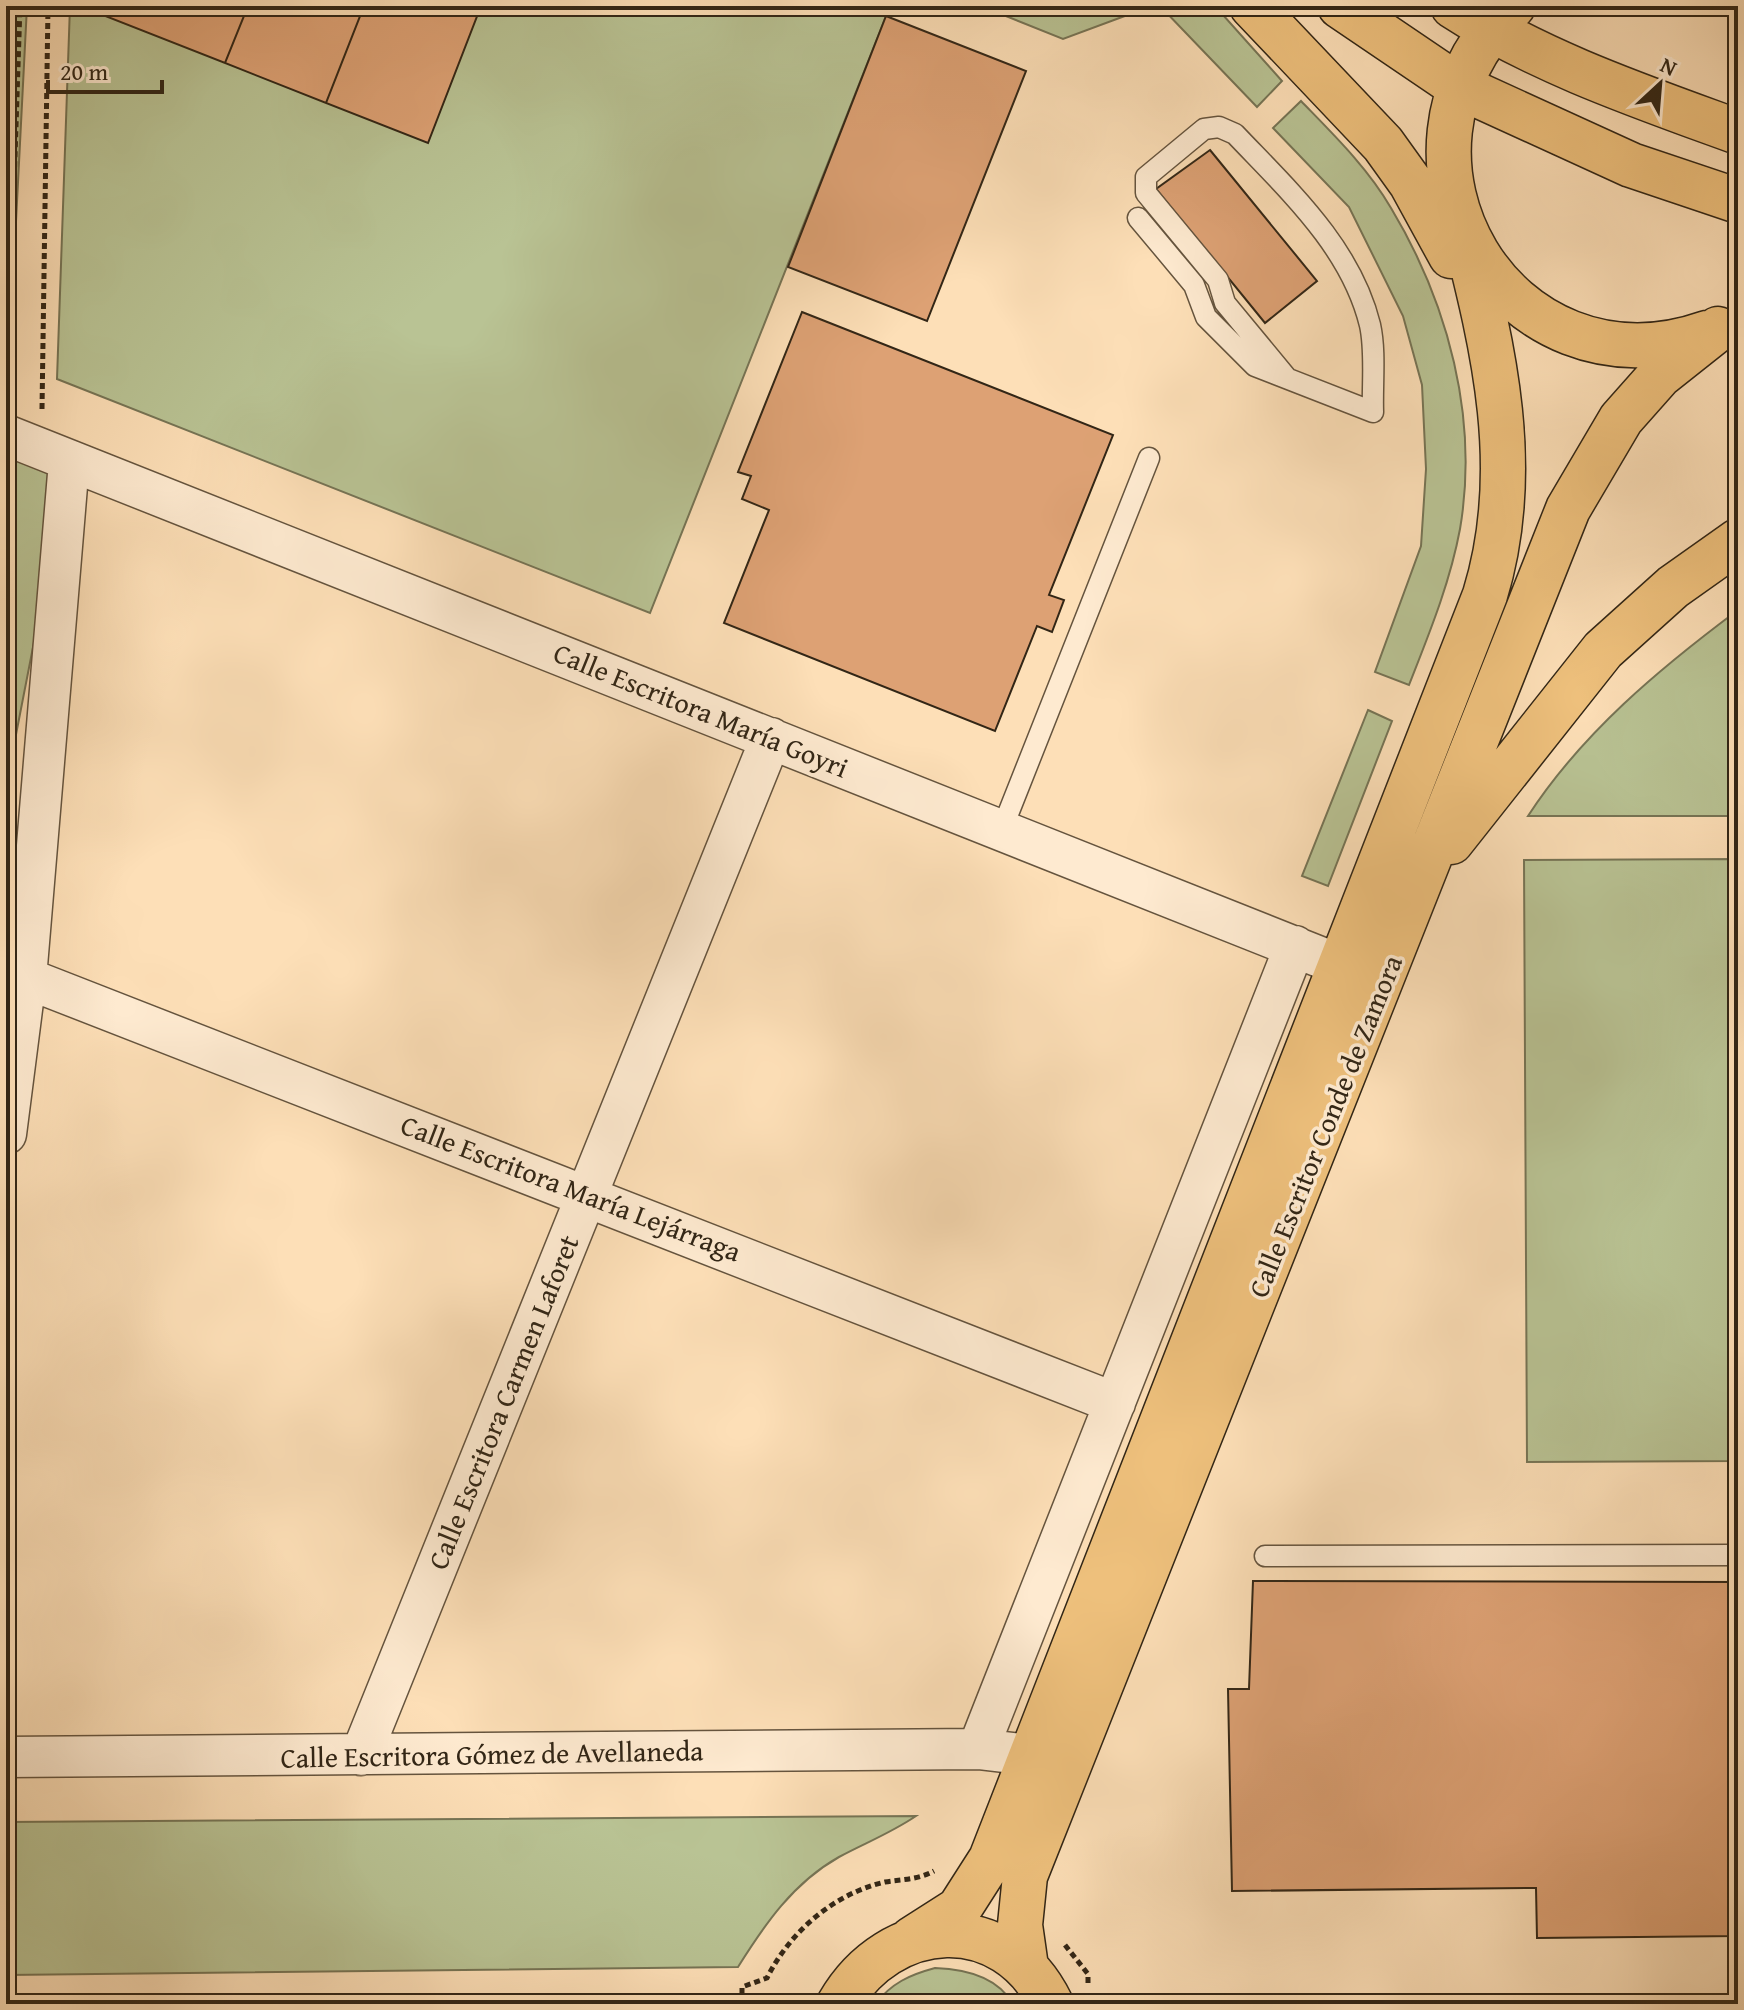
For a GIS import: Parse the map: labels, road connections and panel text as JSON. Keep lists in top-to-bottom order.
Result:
{
  "streets": {
    "main road": ["Calle Escritor Conde de Zamora"],
    "street": [
      "Calle Escritora María Goyri",
      "Calle Escritora María Lejárraga",
      "Calle Escritora Carmen Laforet",
      "Calle Escritora Gómez de Avellaneda"
    ]
  },
  "crossings": [
    ["Calle Escritora María Goyri", "Calle Escritor Conde de Zamora"],
    ["Calle Escritora María Goyri", "Calle Escritora Carmen Laforet"],
    ["Calle Escritora María Lejárraga", "Calle Escritora Carmen Laforet"],
    ["Calle Escritora Carmen Laforet", "Calle Escritora Gómez de Avellaneda"]
  ],
  "scale_bar": "20 m",
  "north": "top right"
}
